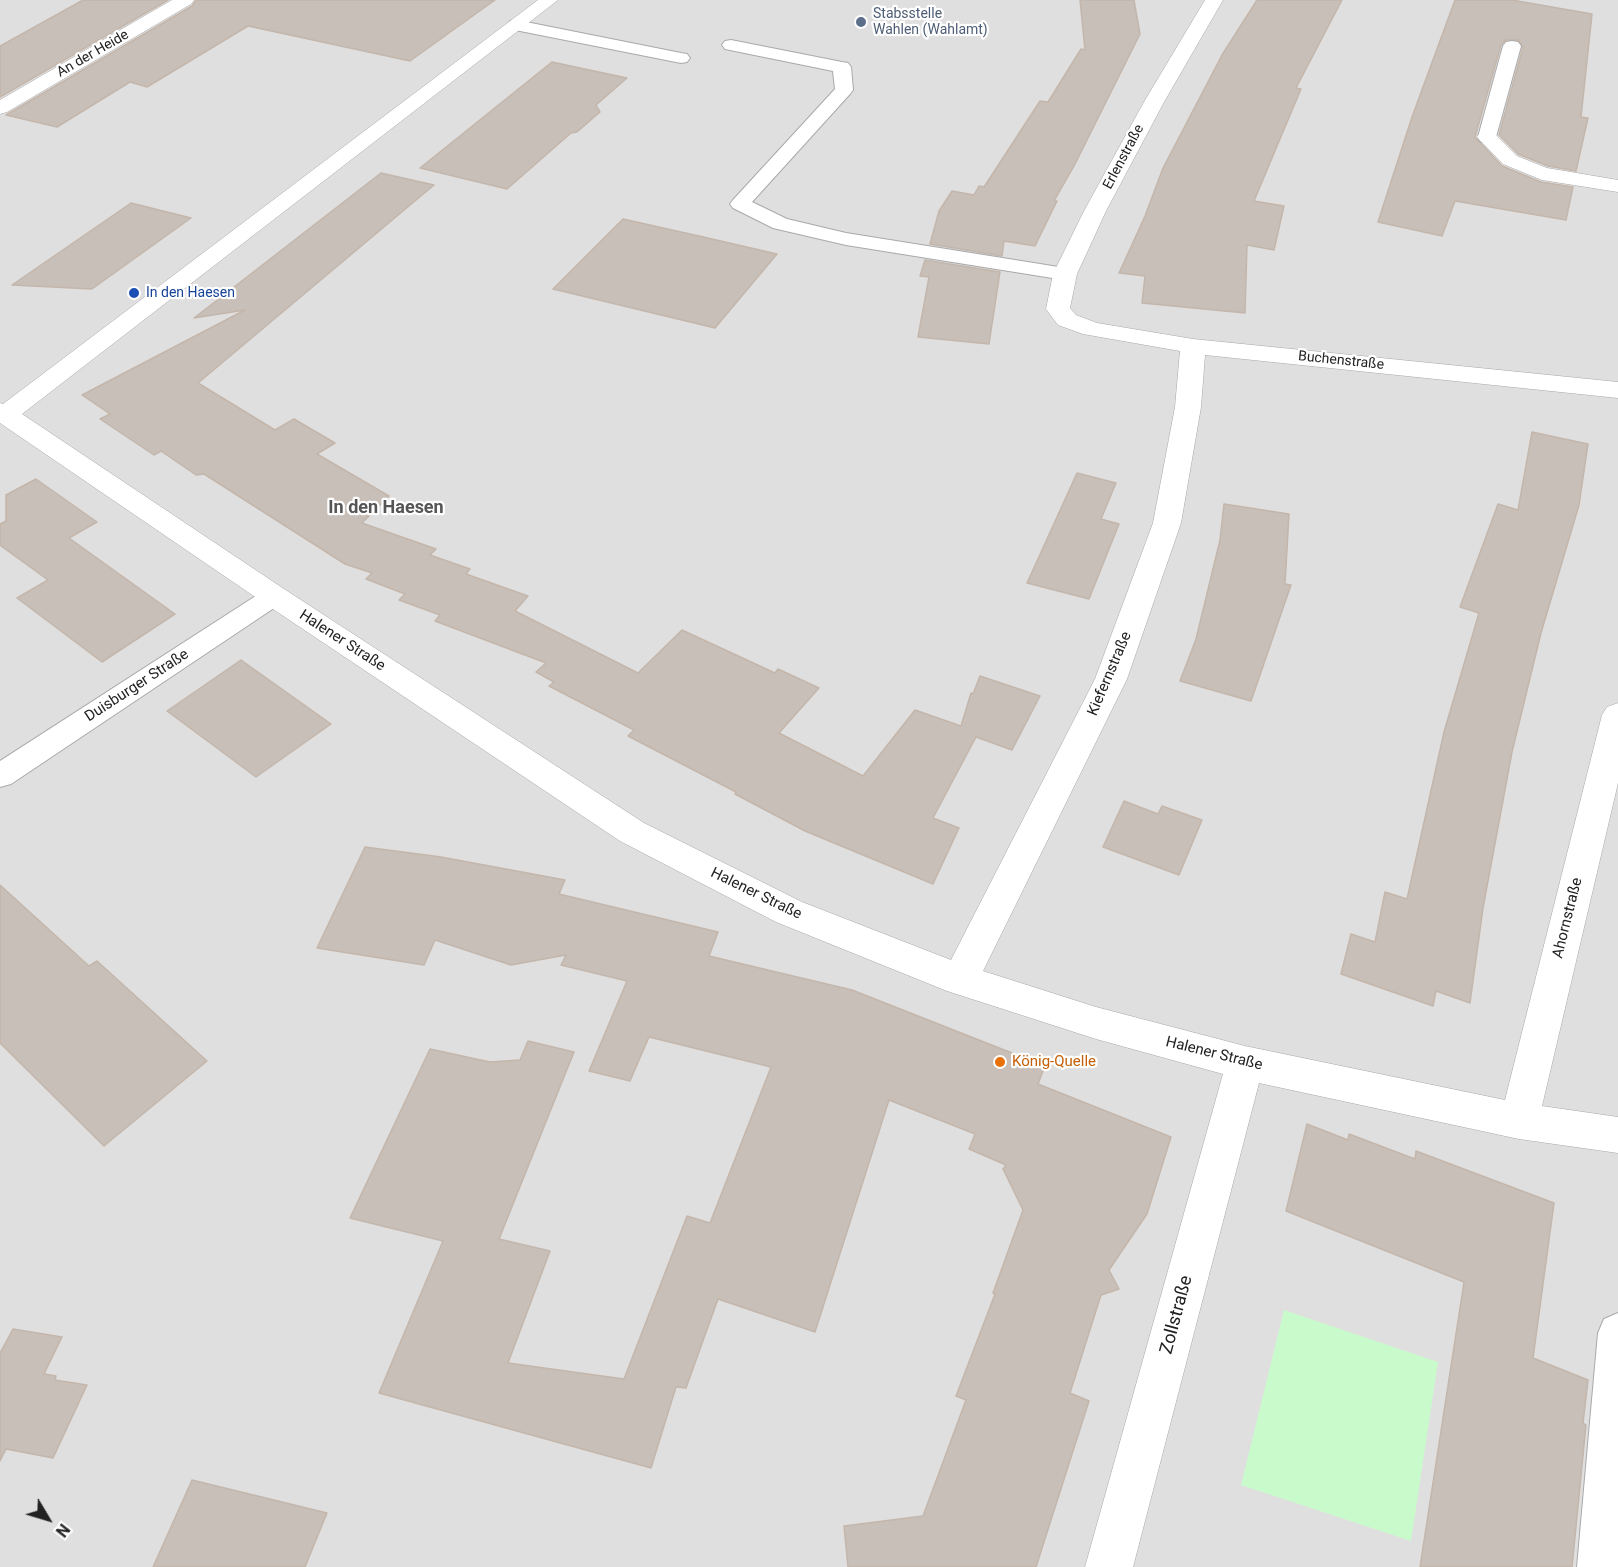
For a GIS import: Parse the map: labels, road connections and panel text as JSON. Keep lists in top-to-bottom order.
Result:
{
  "streets": {
    "street": [
      "An der Heide",
      "Erlenstraße",
      "Buchenstraße",
      "Halener Straße",
      "Kiefernstraße",
      "Ahornstraße",
      "Zollstraße"
    ],
    "lane": ["Duisburger Straße"]
  },
  "crossings": [
    ["Erlenstraße", "Buchenstraße"],
    ["Buchenstraße", "Kiefernstraße"],
    ["Halener Straße", "Kiefernstraße"],
    ["Halener Straße", "Duisburger Straße"],
    ["Halener Straße", "Ahornstraße"],
    ["Halener Straße", "Zollstraße"]
  ],
  "districts": ["In den Haesen"],
  "places": ["Stabsstelle Wahlen (Wahlamt)", "In den Haesen", "König-Quelle"],
  "north": "bottom right"
}
